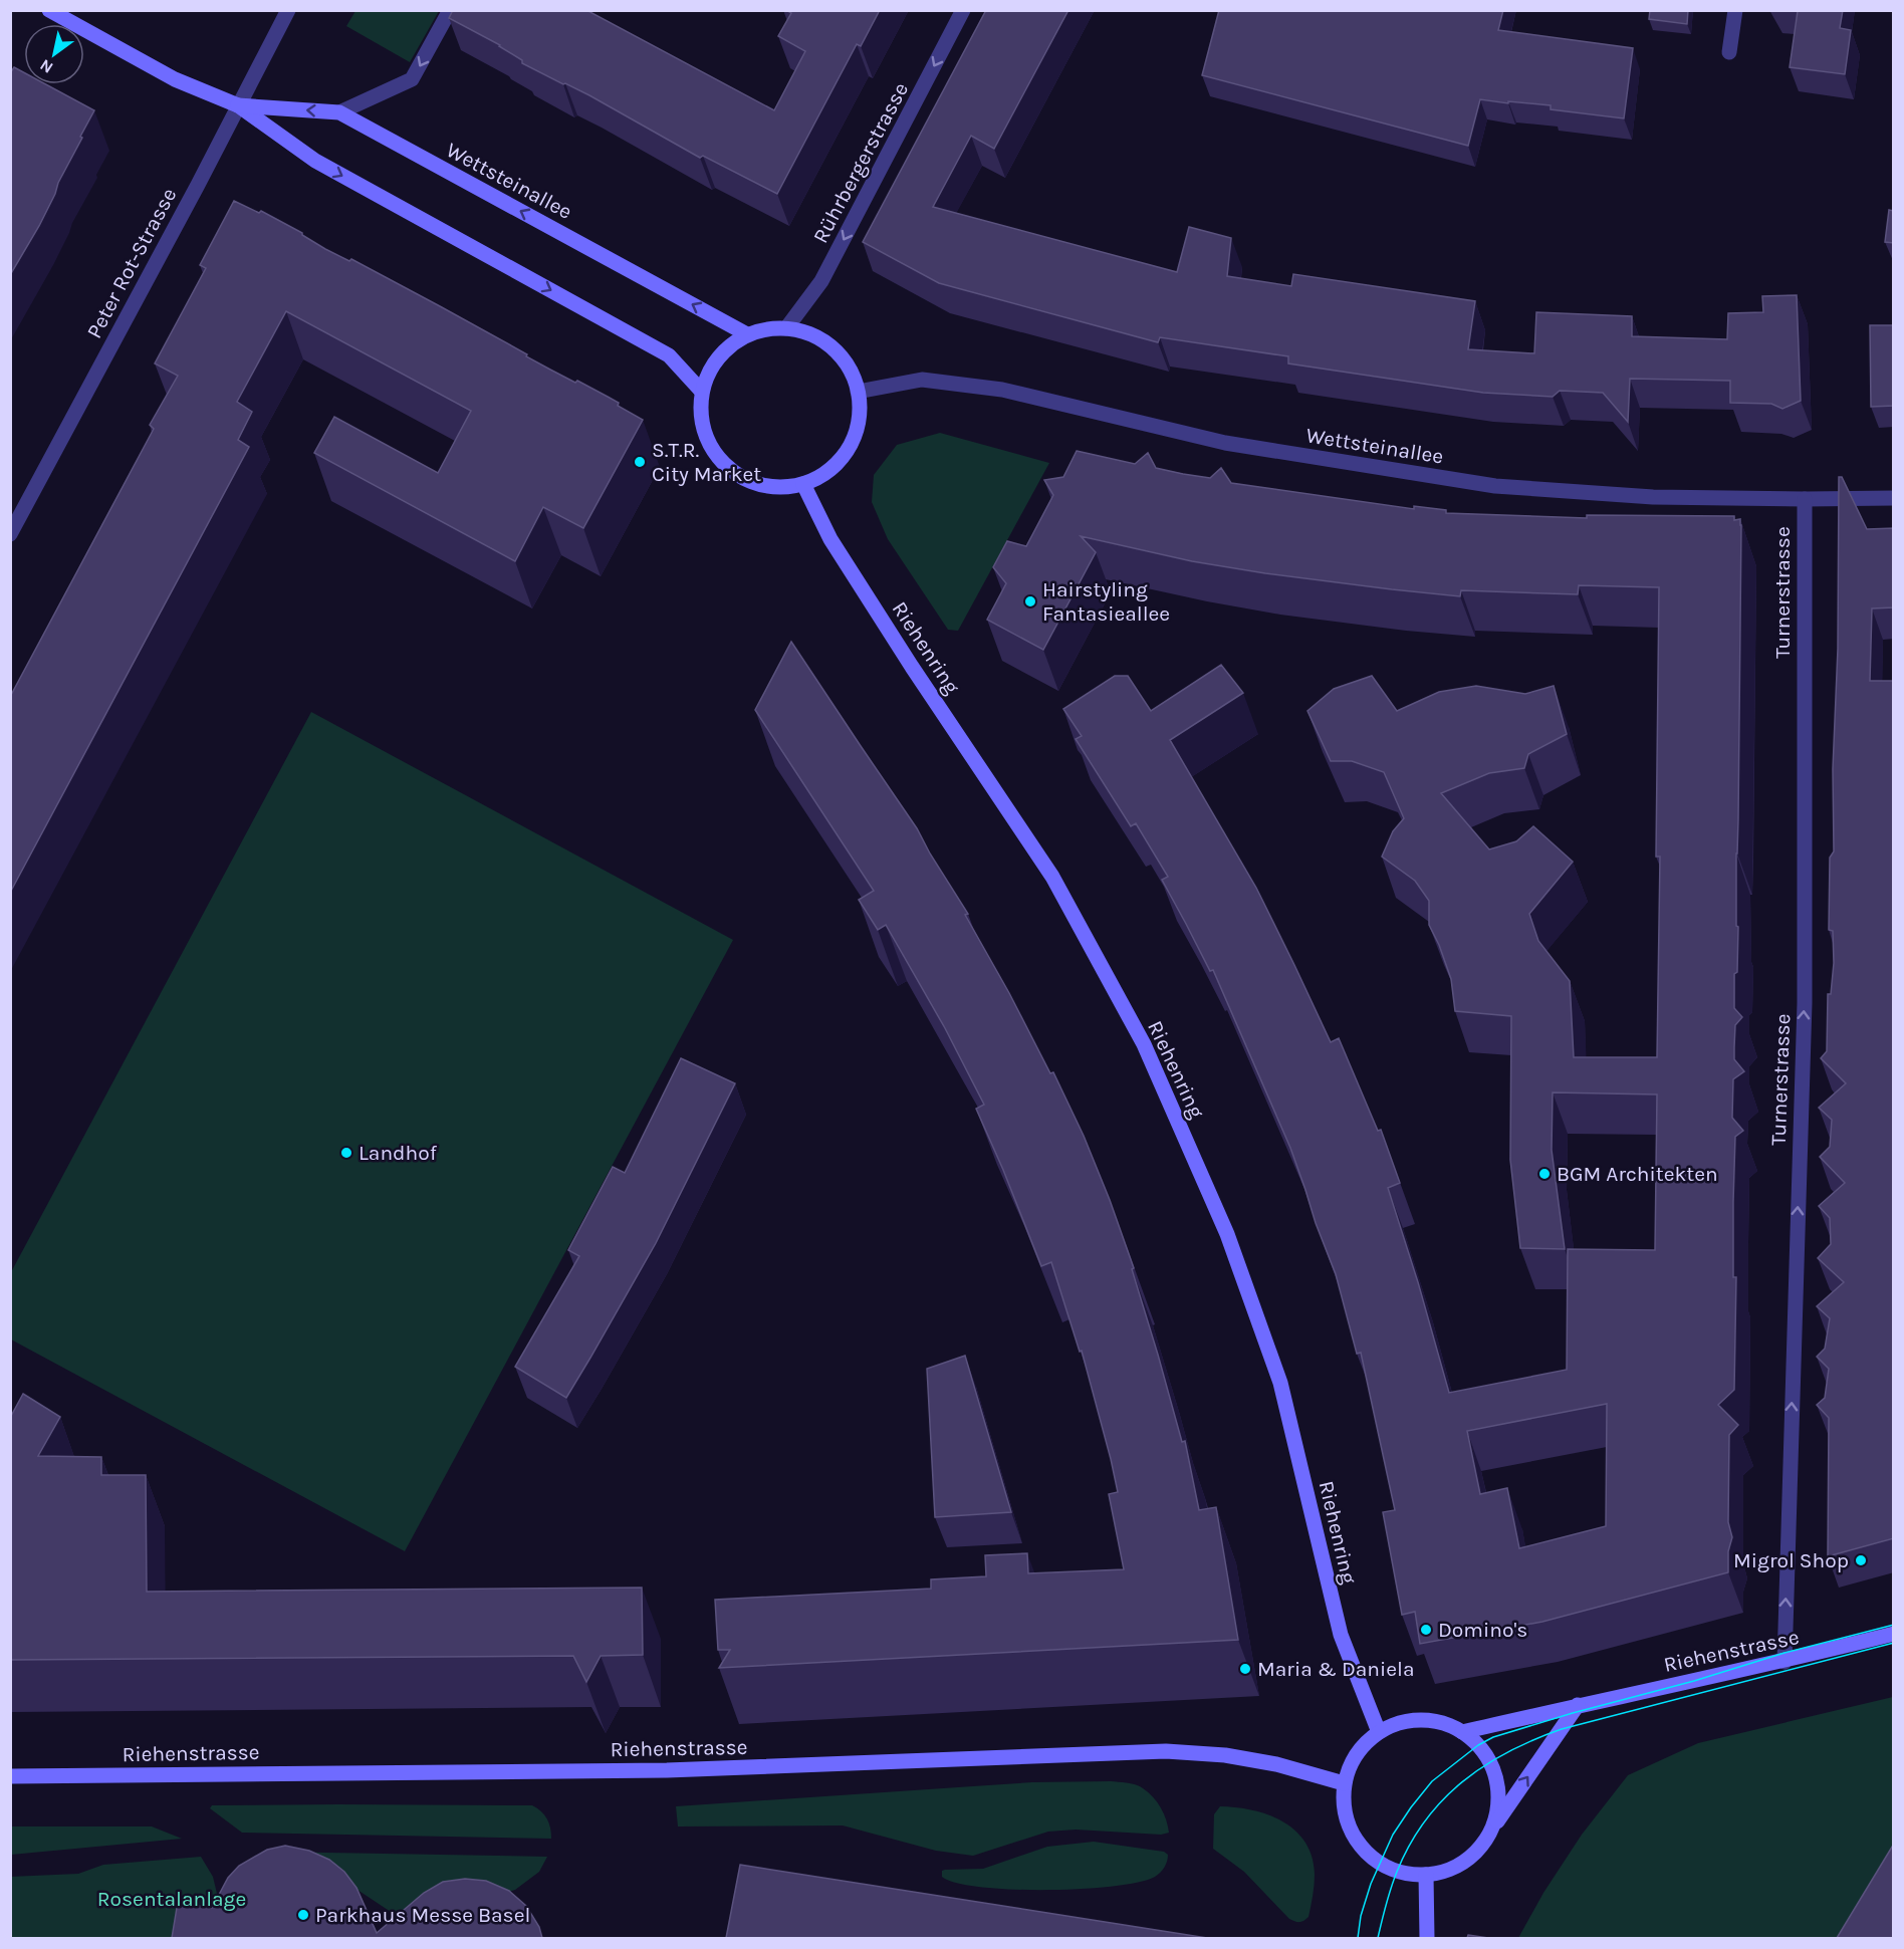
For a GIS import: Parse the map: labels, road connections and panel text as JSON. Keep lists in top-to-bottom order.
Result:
{
  "streets": {
    "main road": ["Wettsteinallee", "Riehenring", "Riehenstrasse"],
    "street": ["Rührbergerstrasse", "Peter Rot-Strasse", "Turnerstrasse"]
  },
  "crossings": [
    ["Rührbergerstrasse", "Wettsteinallee"],
    ["Rührbergerstrasse", "Riehenring"],
    ["Wettsteinallee", "Peter Rot-Strasse"],
    ["Wettsteinallee", "Turnerstrasse"],
    ["Wettsteinallee", "Riehenring"],
    ["Turnerstrasse", "Riehenstrasse"],
    ["Riehenring", "Riehenstrasse"]
  ],
  "one_way": ["Rührbergerstrasse", "Turnerstrasse"],
  "parks": ["Rosentalanlage"],
  "places": [
    "S.T.R. City Market",
    "Hairstyling Fantasieallee",
    "Landhof",
    "BGM Architekten",
    "Migrol Shop",
    "Domino's",
    "Maria & Daniela",
    "Parkhaus Messe Basel"
  ],
  "north": "bottom left"
}
